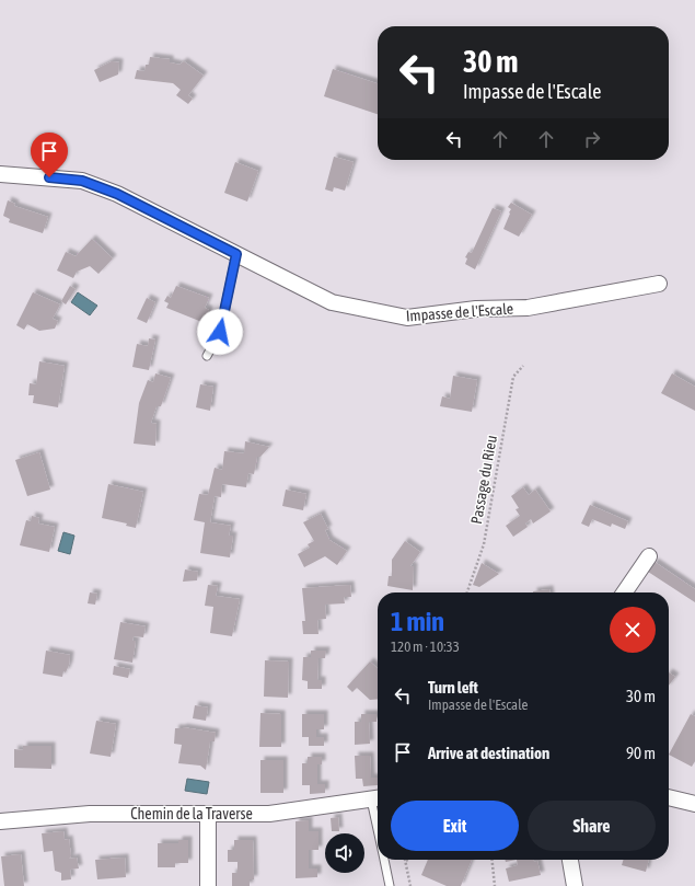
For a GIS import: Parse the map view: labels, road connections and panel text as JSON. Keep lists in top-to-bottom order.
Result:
{
  "streets": {
    "street": ["Impasse de l'Escale", "Chemin de la Traverse"],
    "path": ["Passage du Rieu"]
  },
  "page": {
    "turn": ["30 m", "Impasse de l'Escale"],
    "heading": ["1 min", "120 m · 10:33"],
    "list": [
      {
        "name": "Turn left",
        "note": "Impasse de l'Escale",
        "value": "30 m"
      },
      {
        "name": "Arrive at destination",
        "value": "90 m"
      }
    ],
    "buttons": ["Exit", "Share"]
  }
}
